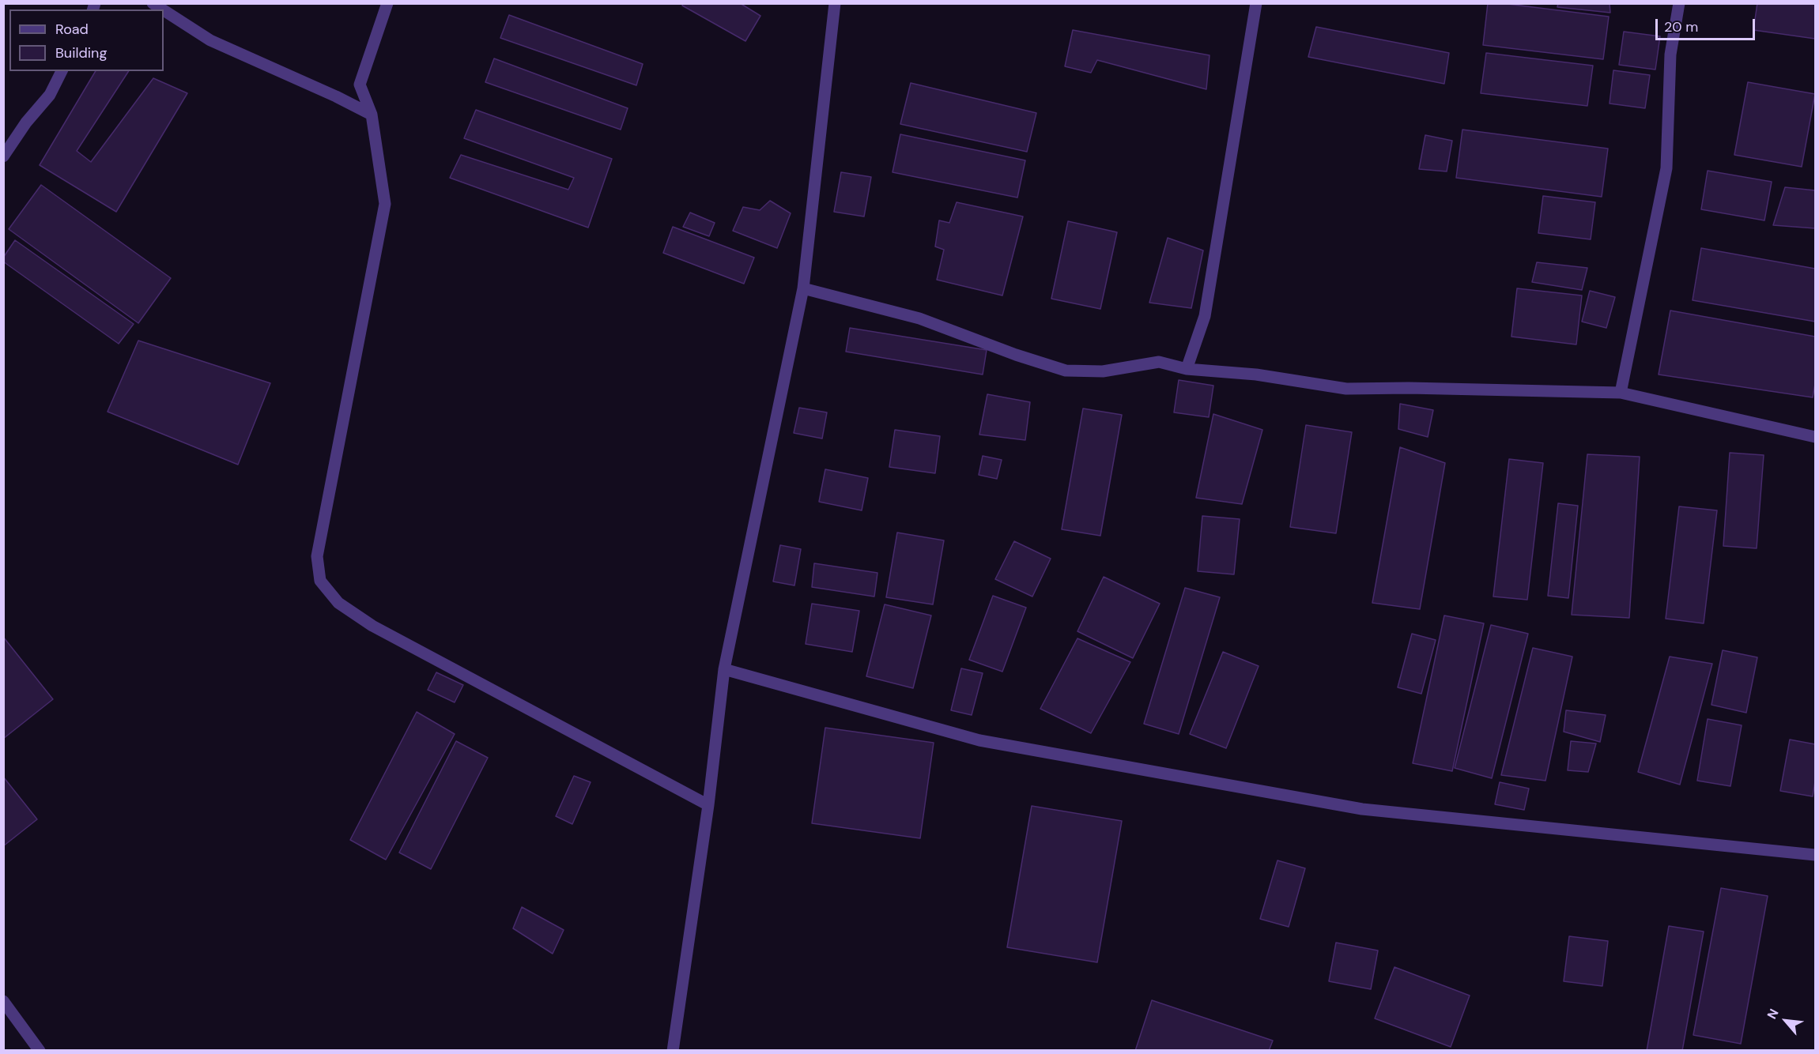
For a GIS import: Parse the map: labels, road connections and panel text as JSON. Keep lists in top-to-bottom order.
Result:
{
  "legend": ["Road", "Building"],
  "scale_bar": "20 m",
  "north": "top left"
}
